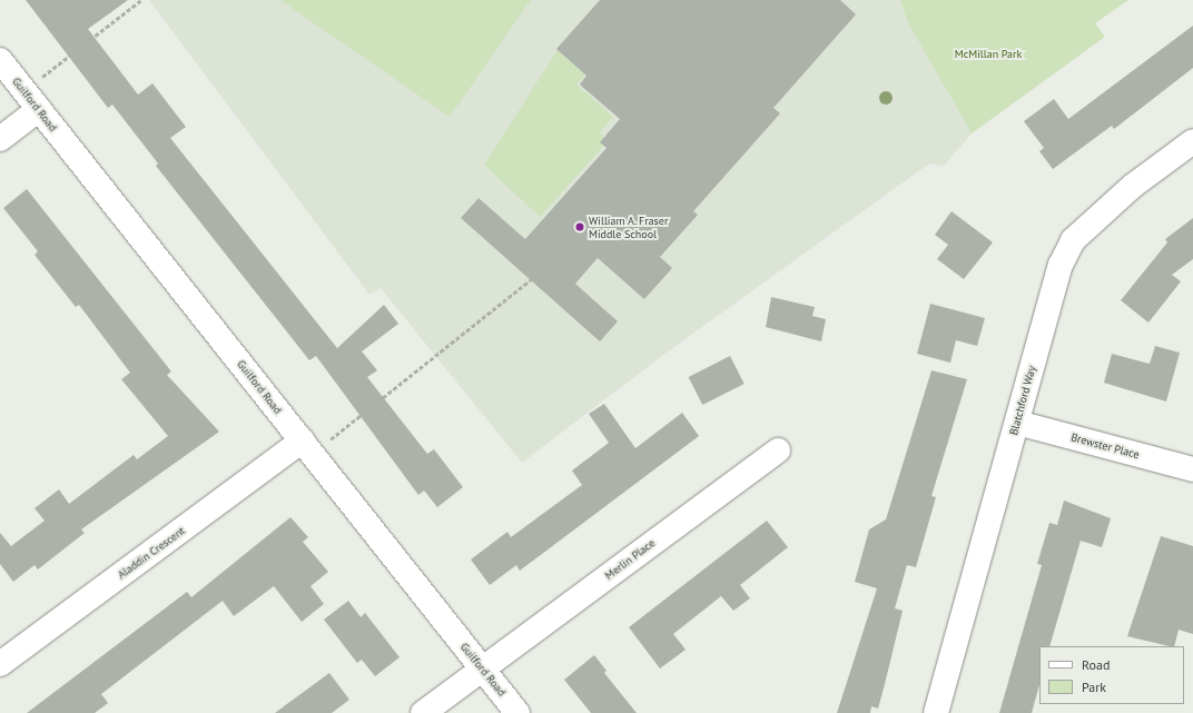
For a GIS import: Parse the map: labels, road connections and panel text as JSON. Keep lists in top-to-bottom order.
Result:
{
  "streets": {
    "street": [
      "Guilford Road",
      "Blatchford Way",
      "Brewster Place",
      "Aladdin Crescent",
      "Merlin Place"
    ]
  },
  "crossings": [
    ["Guilford Road", "Aladdin Crescent"],
    ["Guilford Road", "Merlin Place"],
    ["Blatchford Way", "Brewster Place"]
  ],
  "parks": ["McMillan Park"],
  "places": ["William A. Fraser Middle School"],
  "legend": ["Road", "Park"]
}
